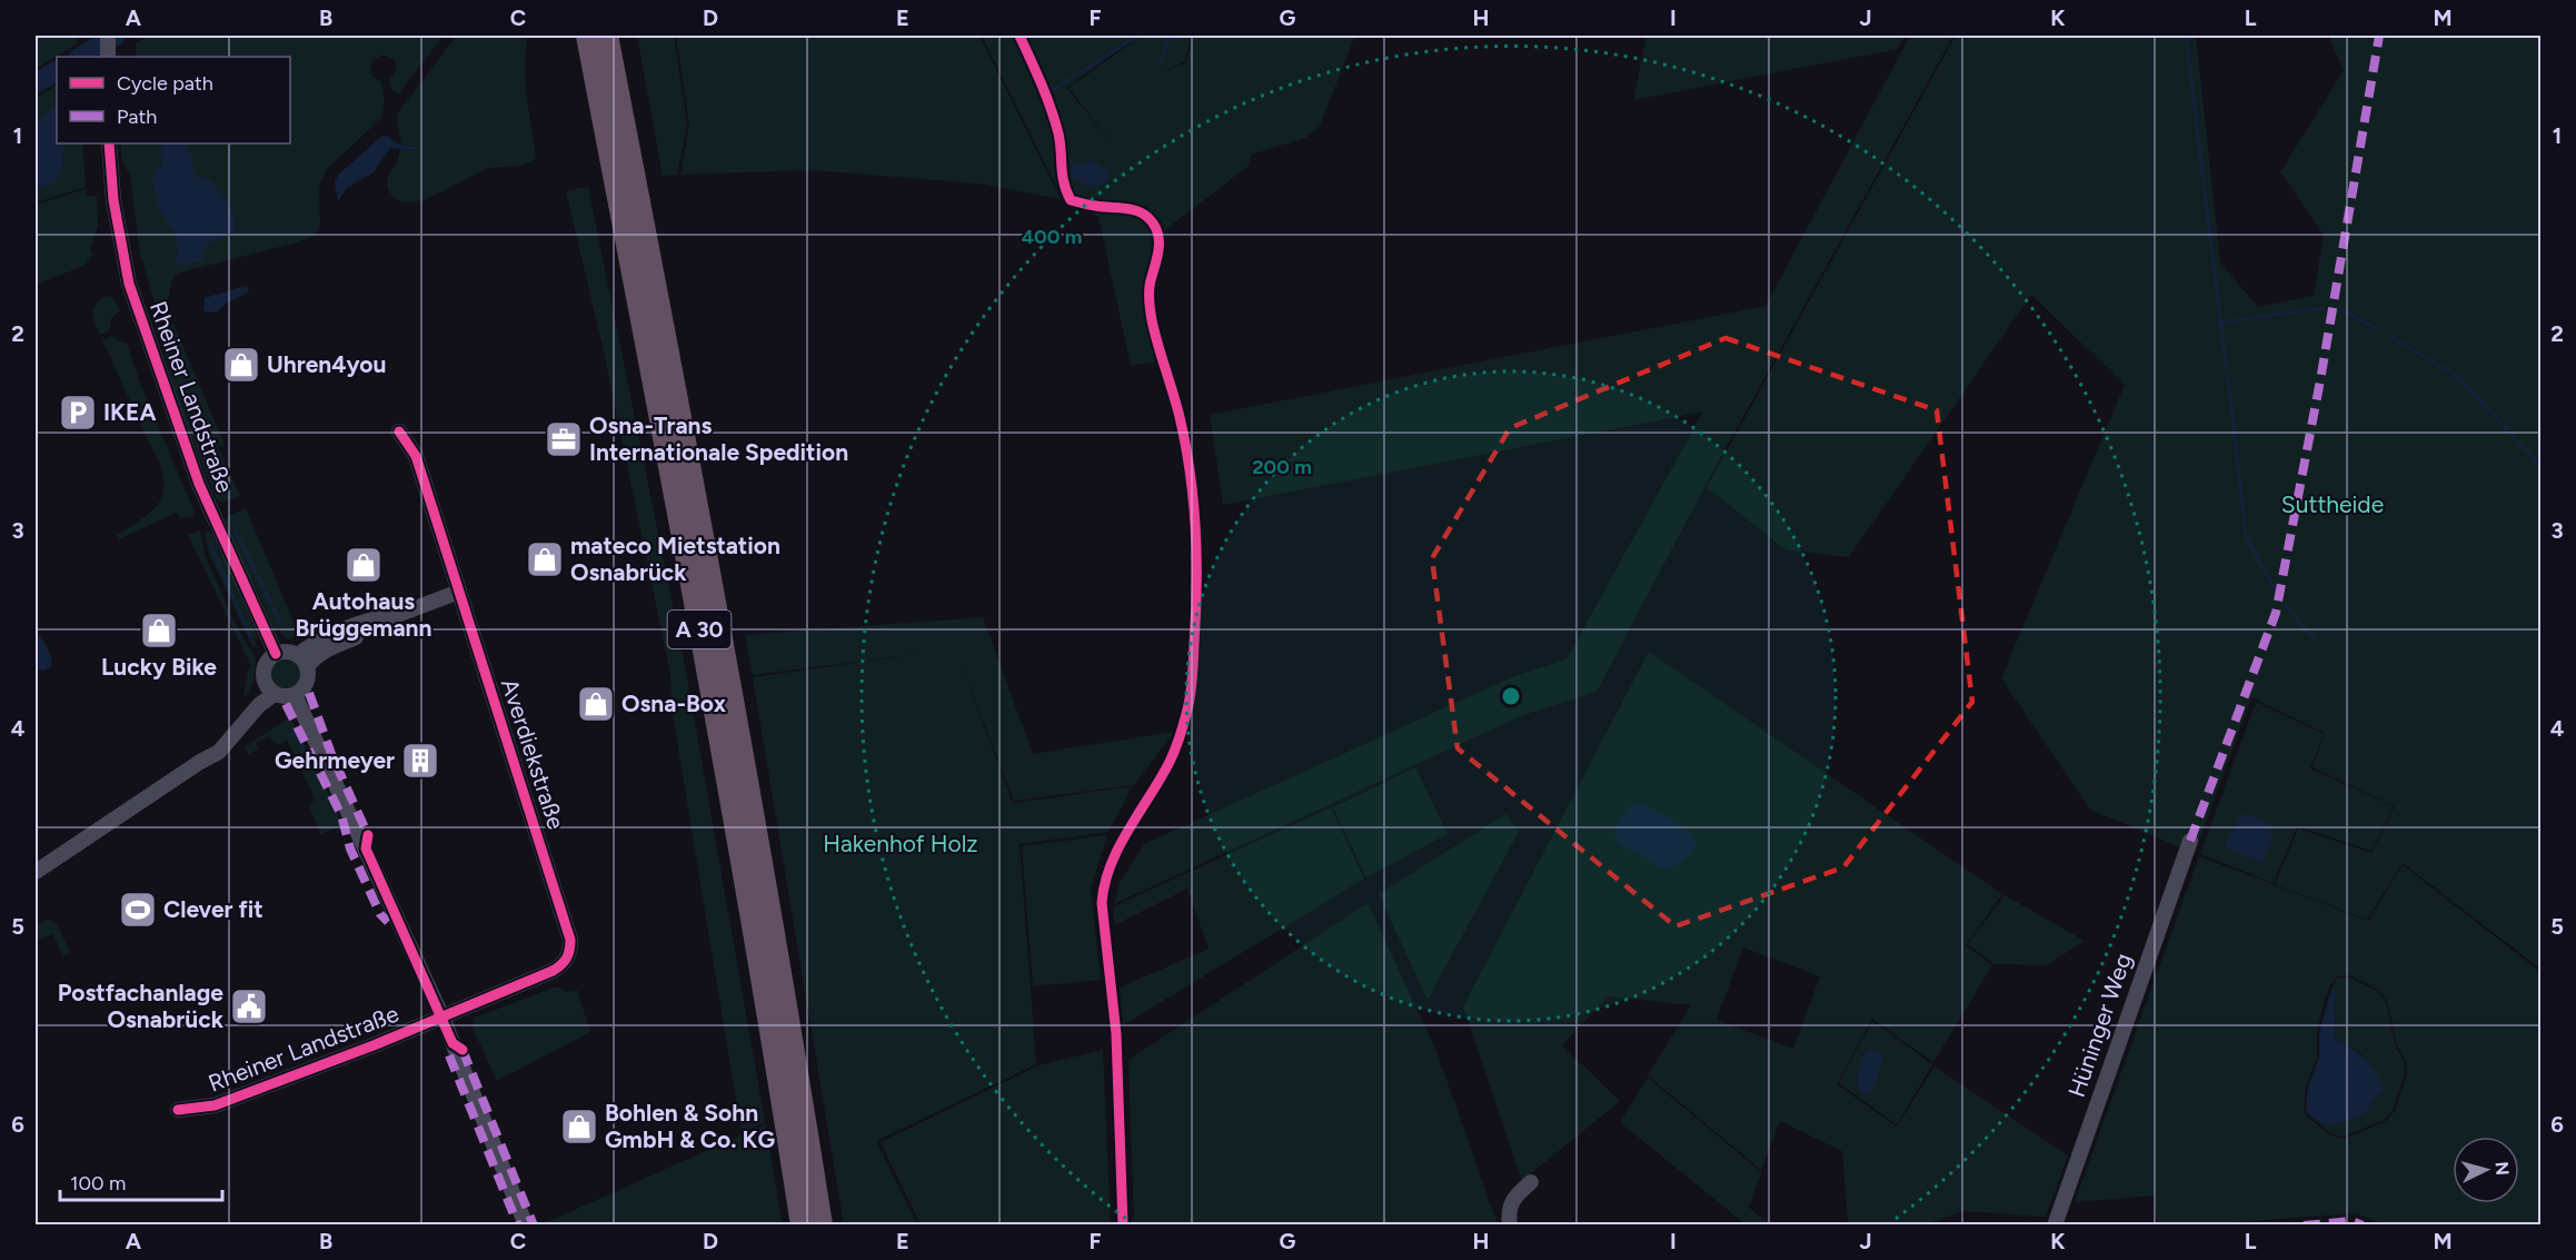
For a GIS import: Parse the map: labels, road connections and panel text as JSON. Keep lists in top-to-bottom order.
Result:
{
  "streets": {
    "highway": ["A 30"],
    "street": ["Rheiner Landstraße", "Averdiekstraße", "Hüninger Weg"]
  },
  "crossings": [
    ["Rheiner Landstraße", "Averdiekstraße"]
  ],
  "parks": ["Suttheide", "Hakenhof Holz"],
  "places": {
    "shop": [
      "Uhren4you",
      "mateco Mietstation Osnabrück",
      "Autohaus Brüggemann",
      "Lucky Bike",
      "Osna-Box",
      "Bohlen & Sohn GmbH & Co. KG"
    ],
    "parking": ["IKEA"],
    "office": ["Osna-Trans Internationale Spedition"],
    "building": ["Gehrmeyer"],
    "sports": ["Clever fit"],
    "public building": ["Postfachanlage Osnabrück"]
  },
  "legend": ["Cycle path", "Path"],
  "scale_bar": "100 m",
  "north": "right",
  "grid": {
    "columns": [
      "A",
      "B",
      "C",
      "D",
      "E",
      "F",
      "G",
      "H",
      "I",
      "J",
      "K",
      "L",
      "M"
    ],
    "rows": [
      "1",
      "2",
      "3",
      "4",
      "5",
      "6"
    ]
  },
  "rings": ["400 m", "200 m"]
}
